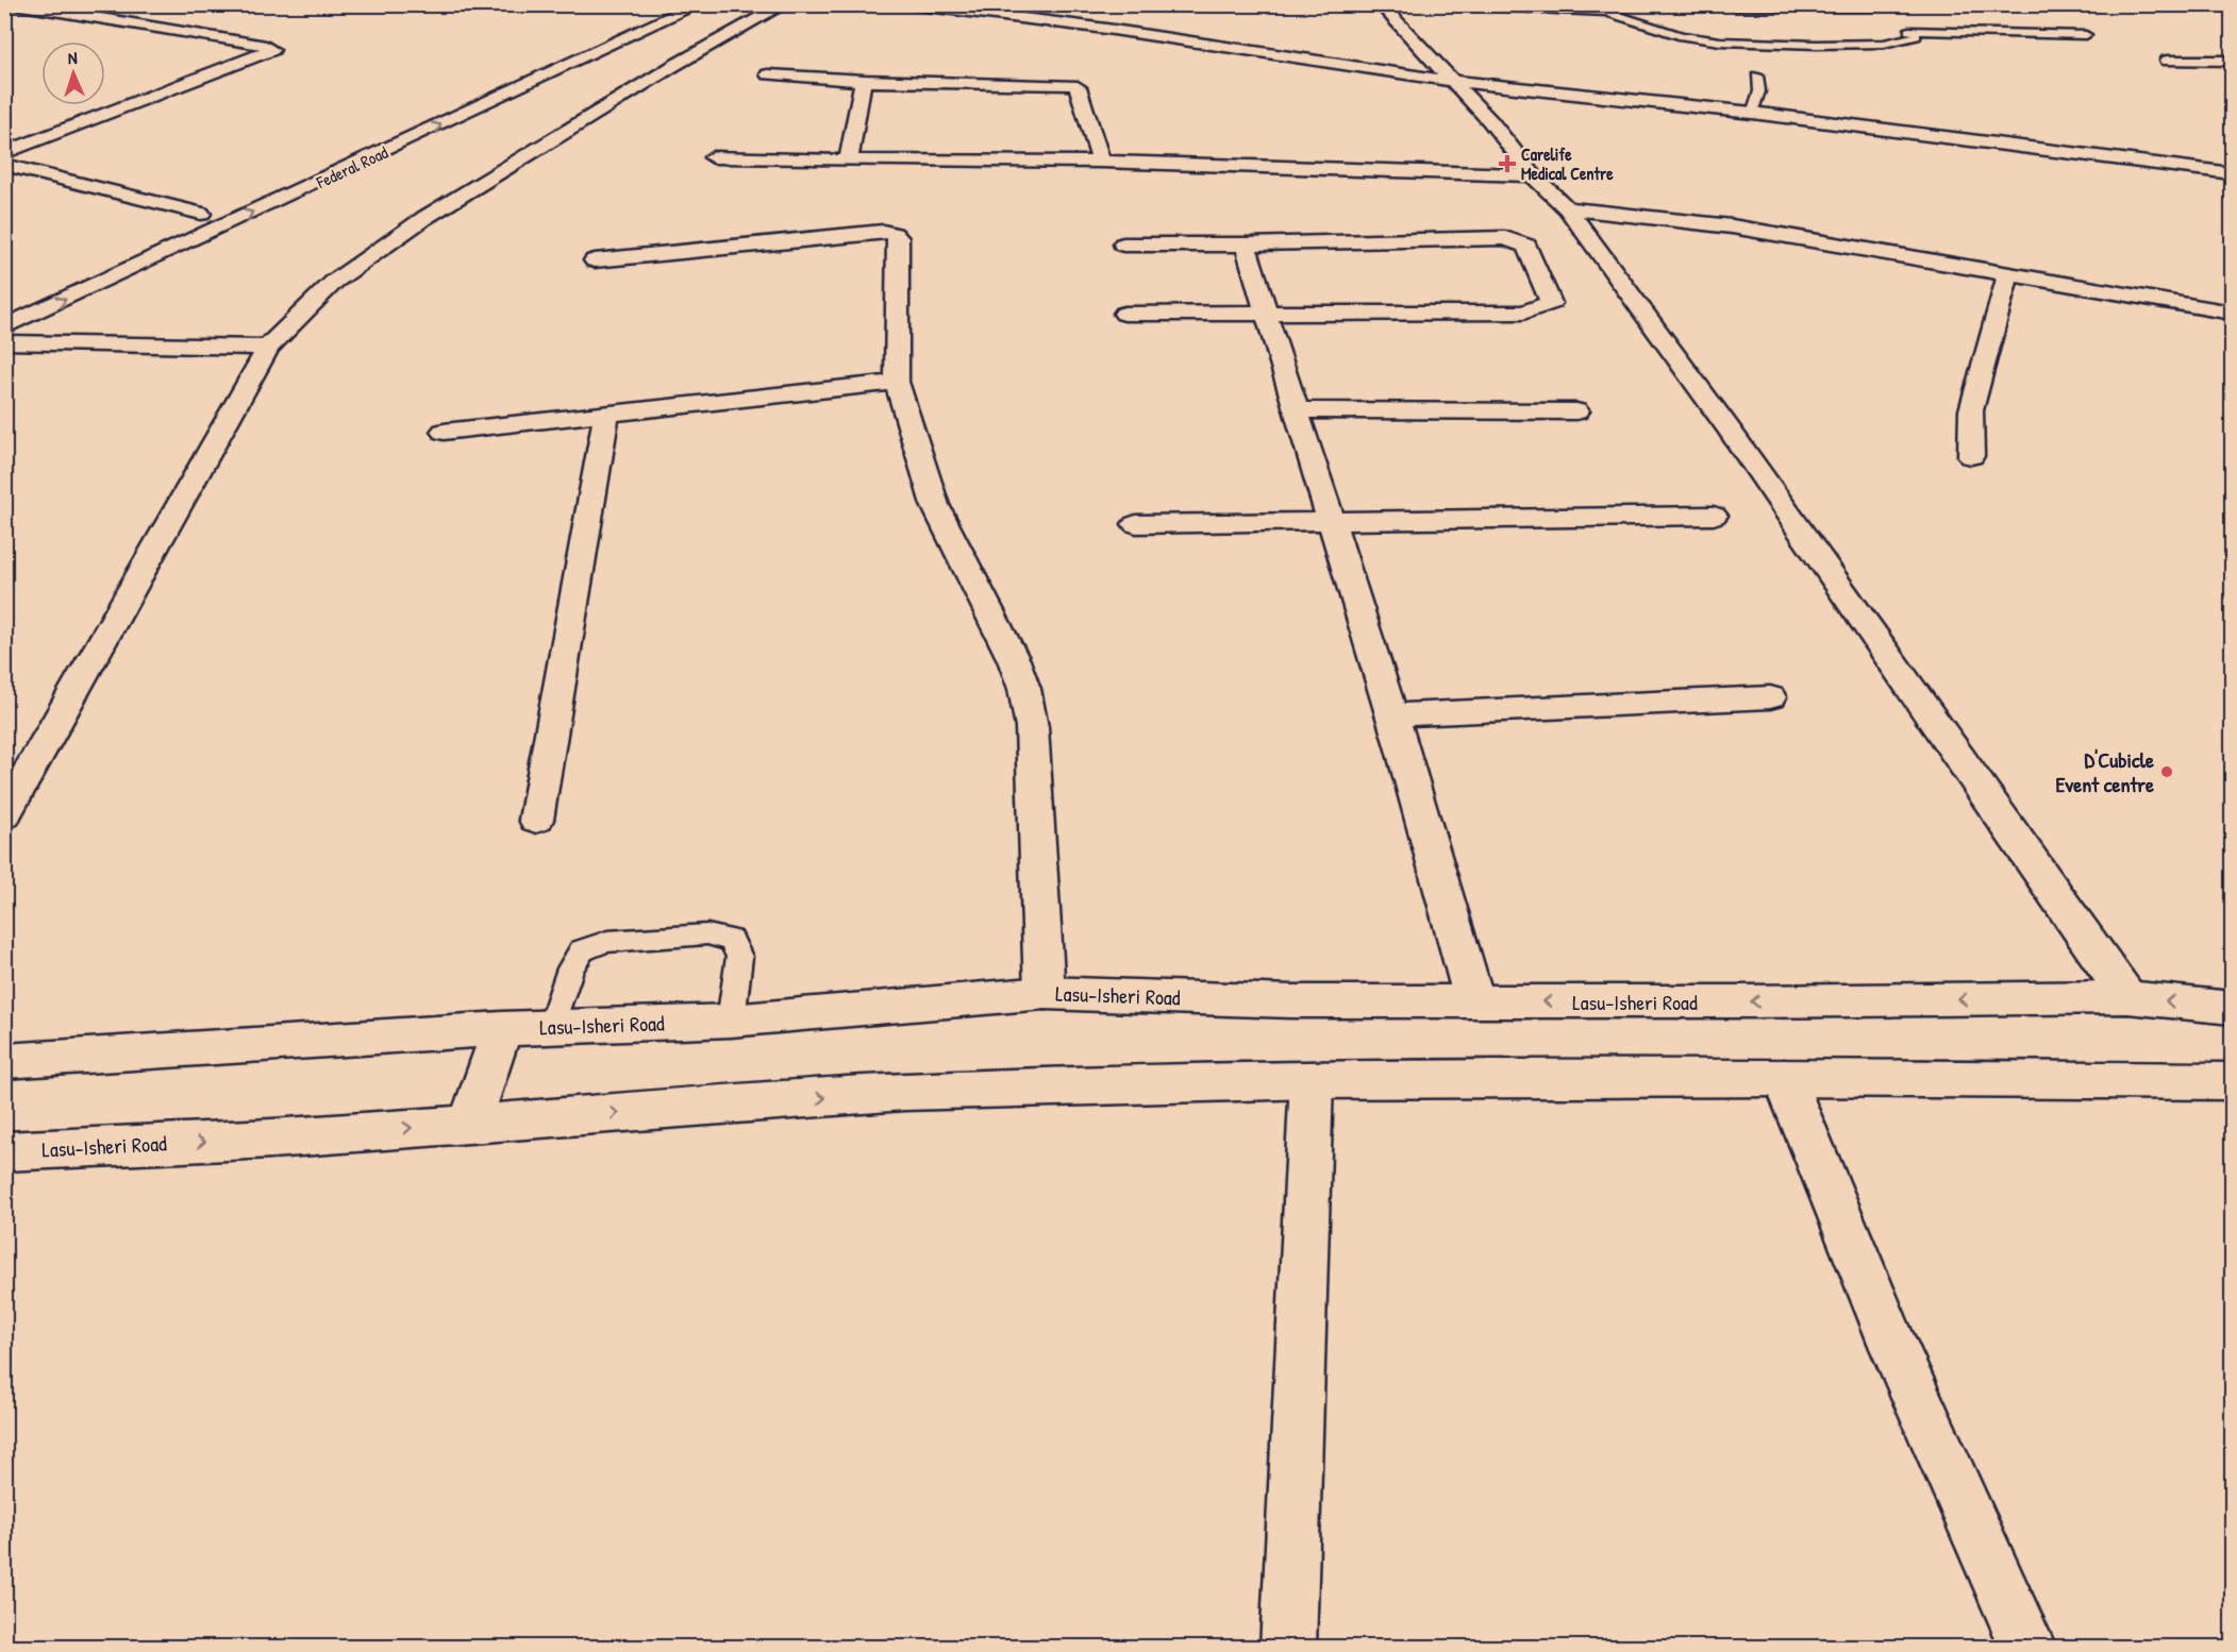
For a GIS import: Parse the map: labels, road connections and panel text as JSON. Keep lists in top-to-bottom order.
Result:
{
  "streets": {
    "street": ["Federal Road", "Lasu-Isheri Road"]
  },
  "places": {
    "health": ["Carelife Medical Centre"],
    "other": ["D'Cubicle Event centre"]
  },
  "north": "top"
}
